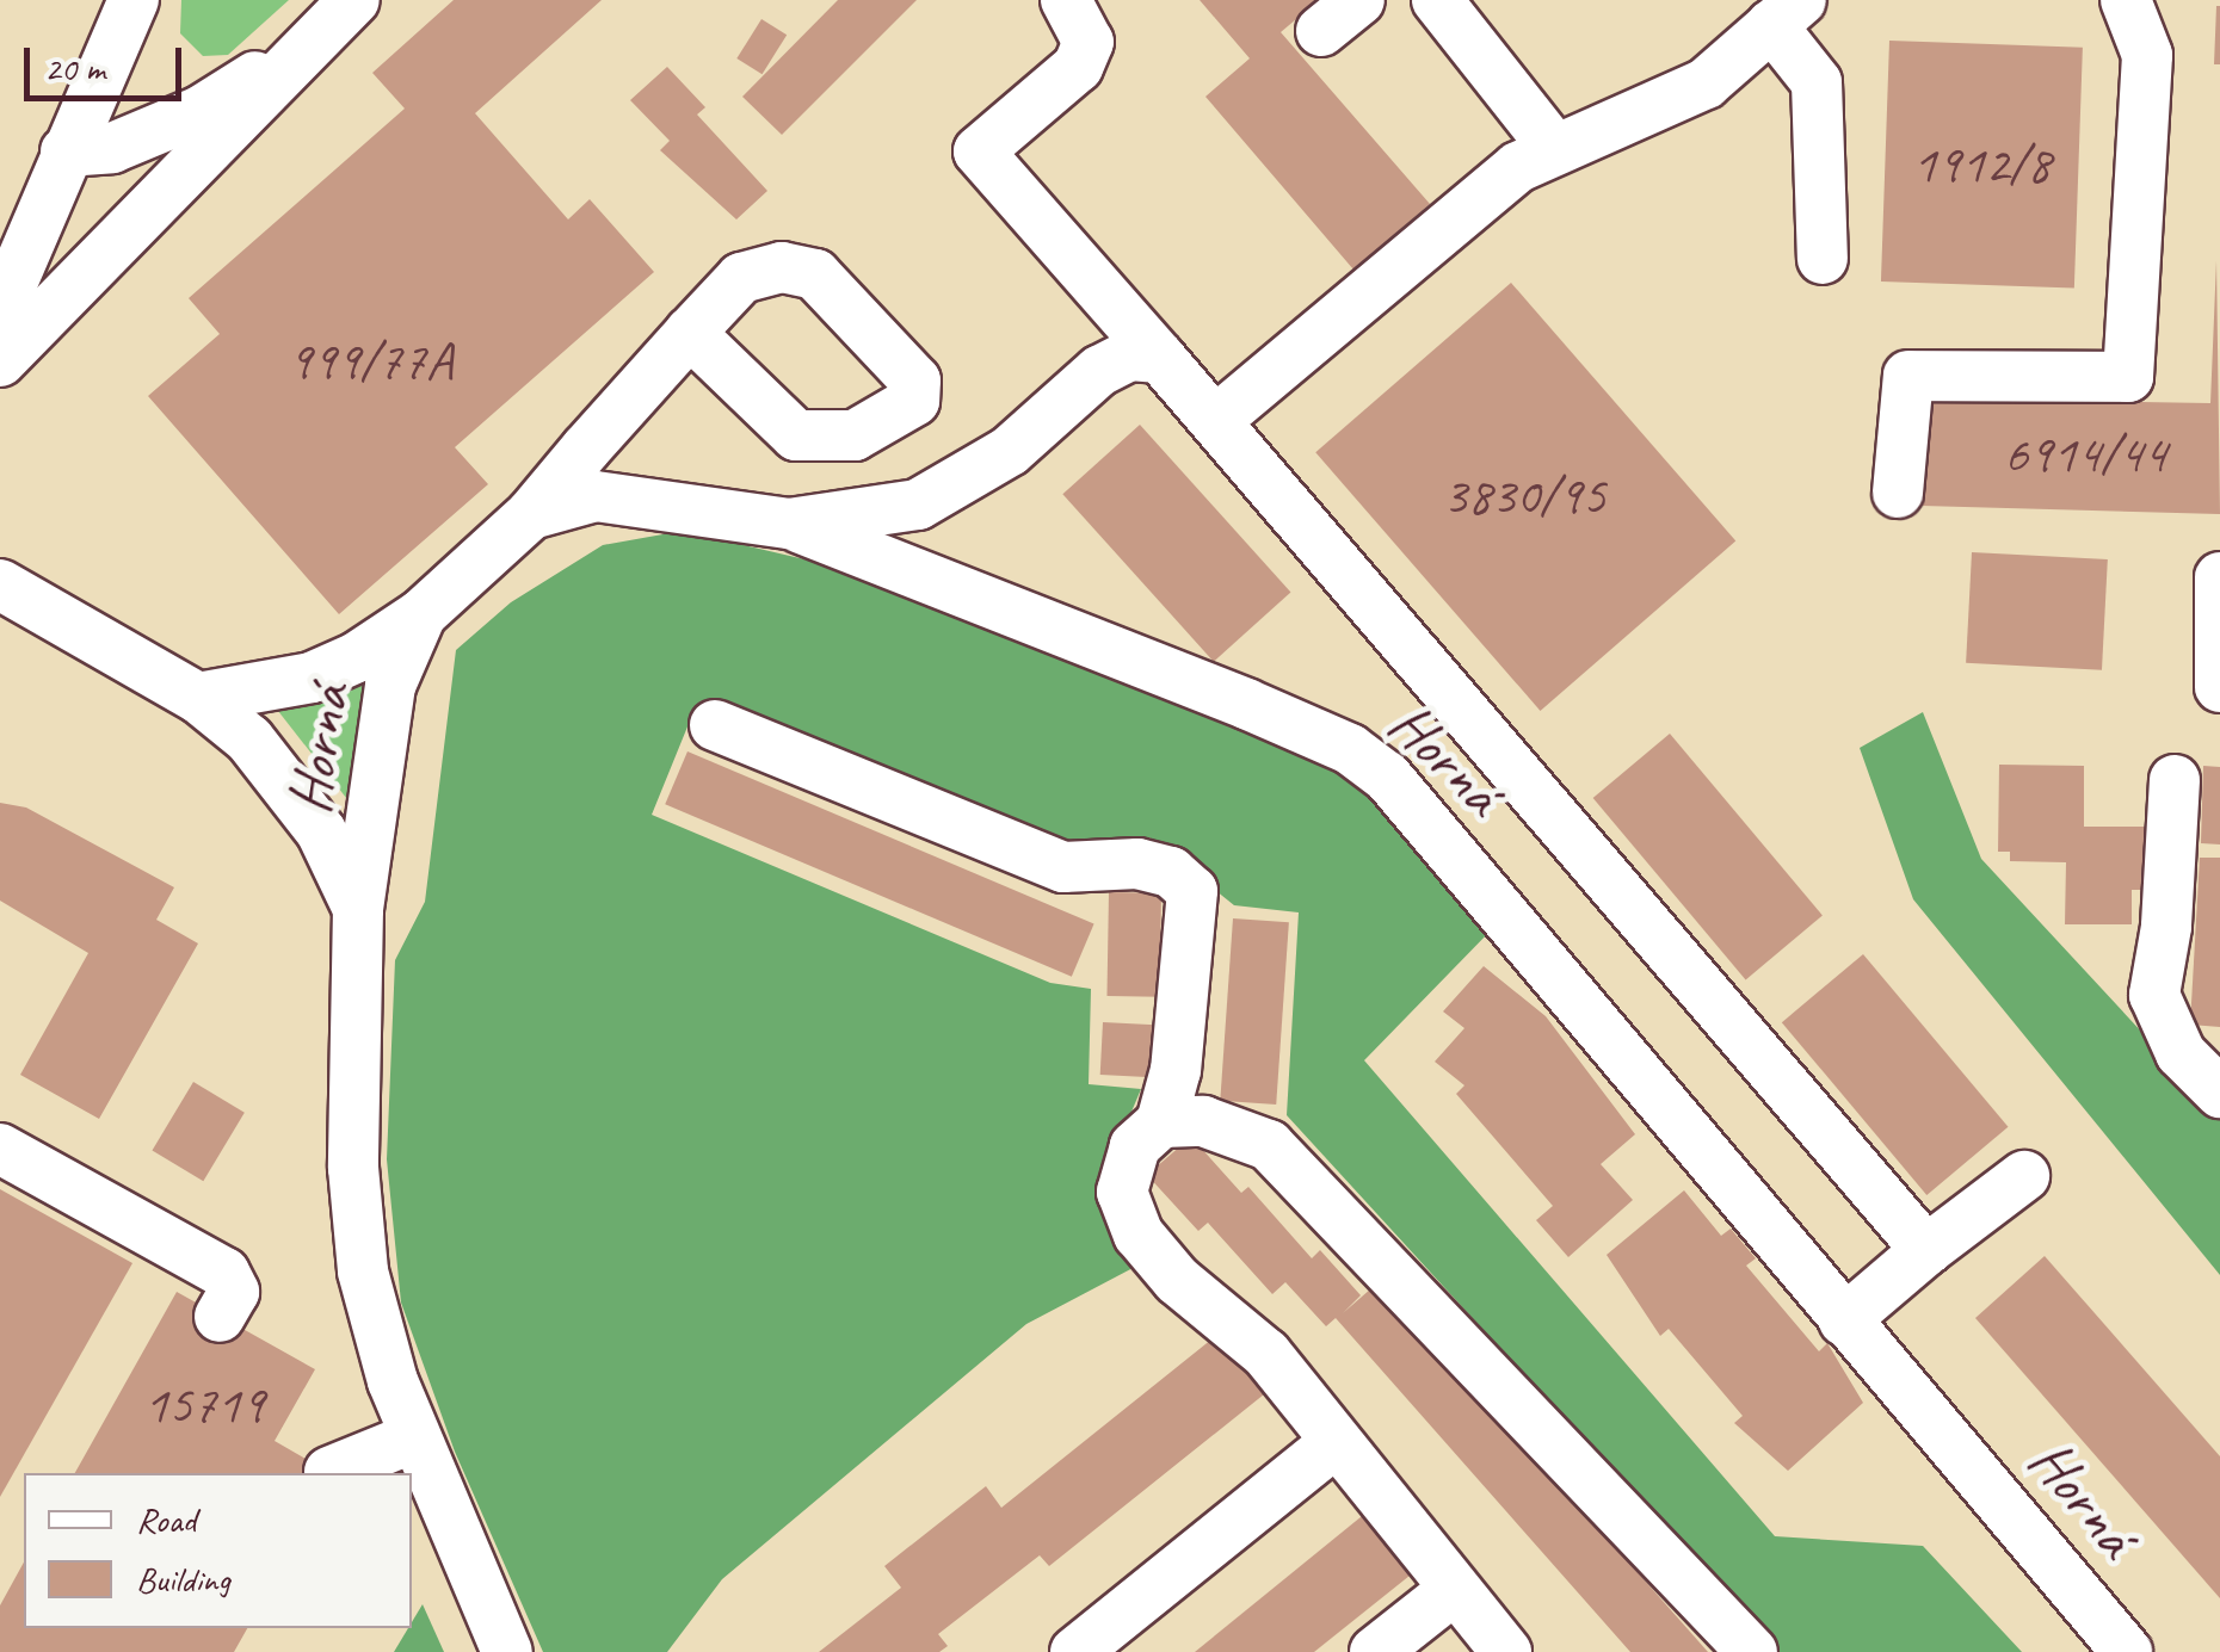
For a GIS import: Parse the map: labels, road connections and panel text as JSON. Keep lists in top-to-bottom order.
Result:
{
  "streets": {
    "street": ["Horná"]
  },
  "house_numbers": [
    "1912/8",
    "999/77A",
    "6914/44",
    "3830/95",
    "15719"
  ],
  "legend": ["Road", "Building"],
  "scale_bar": "20 m"
}
